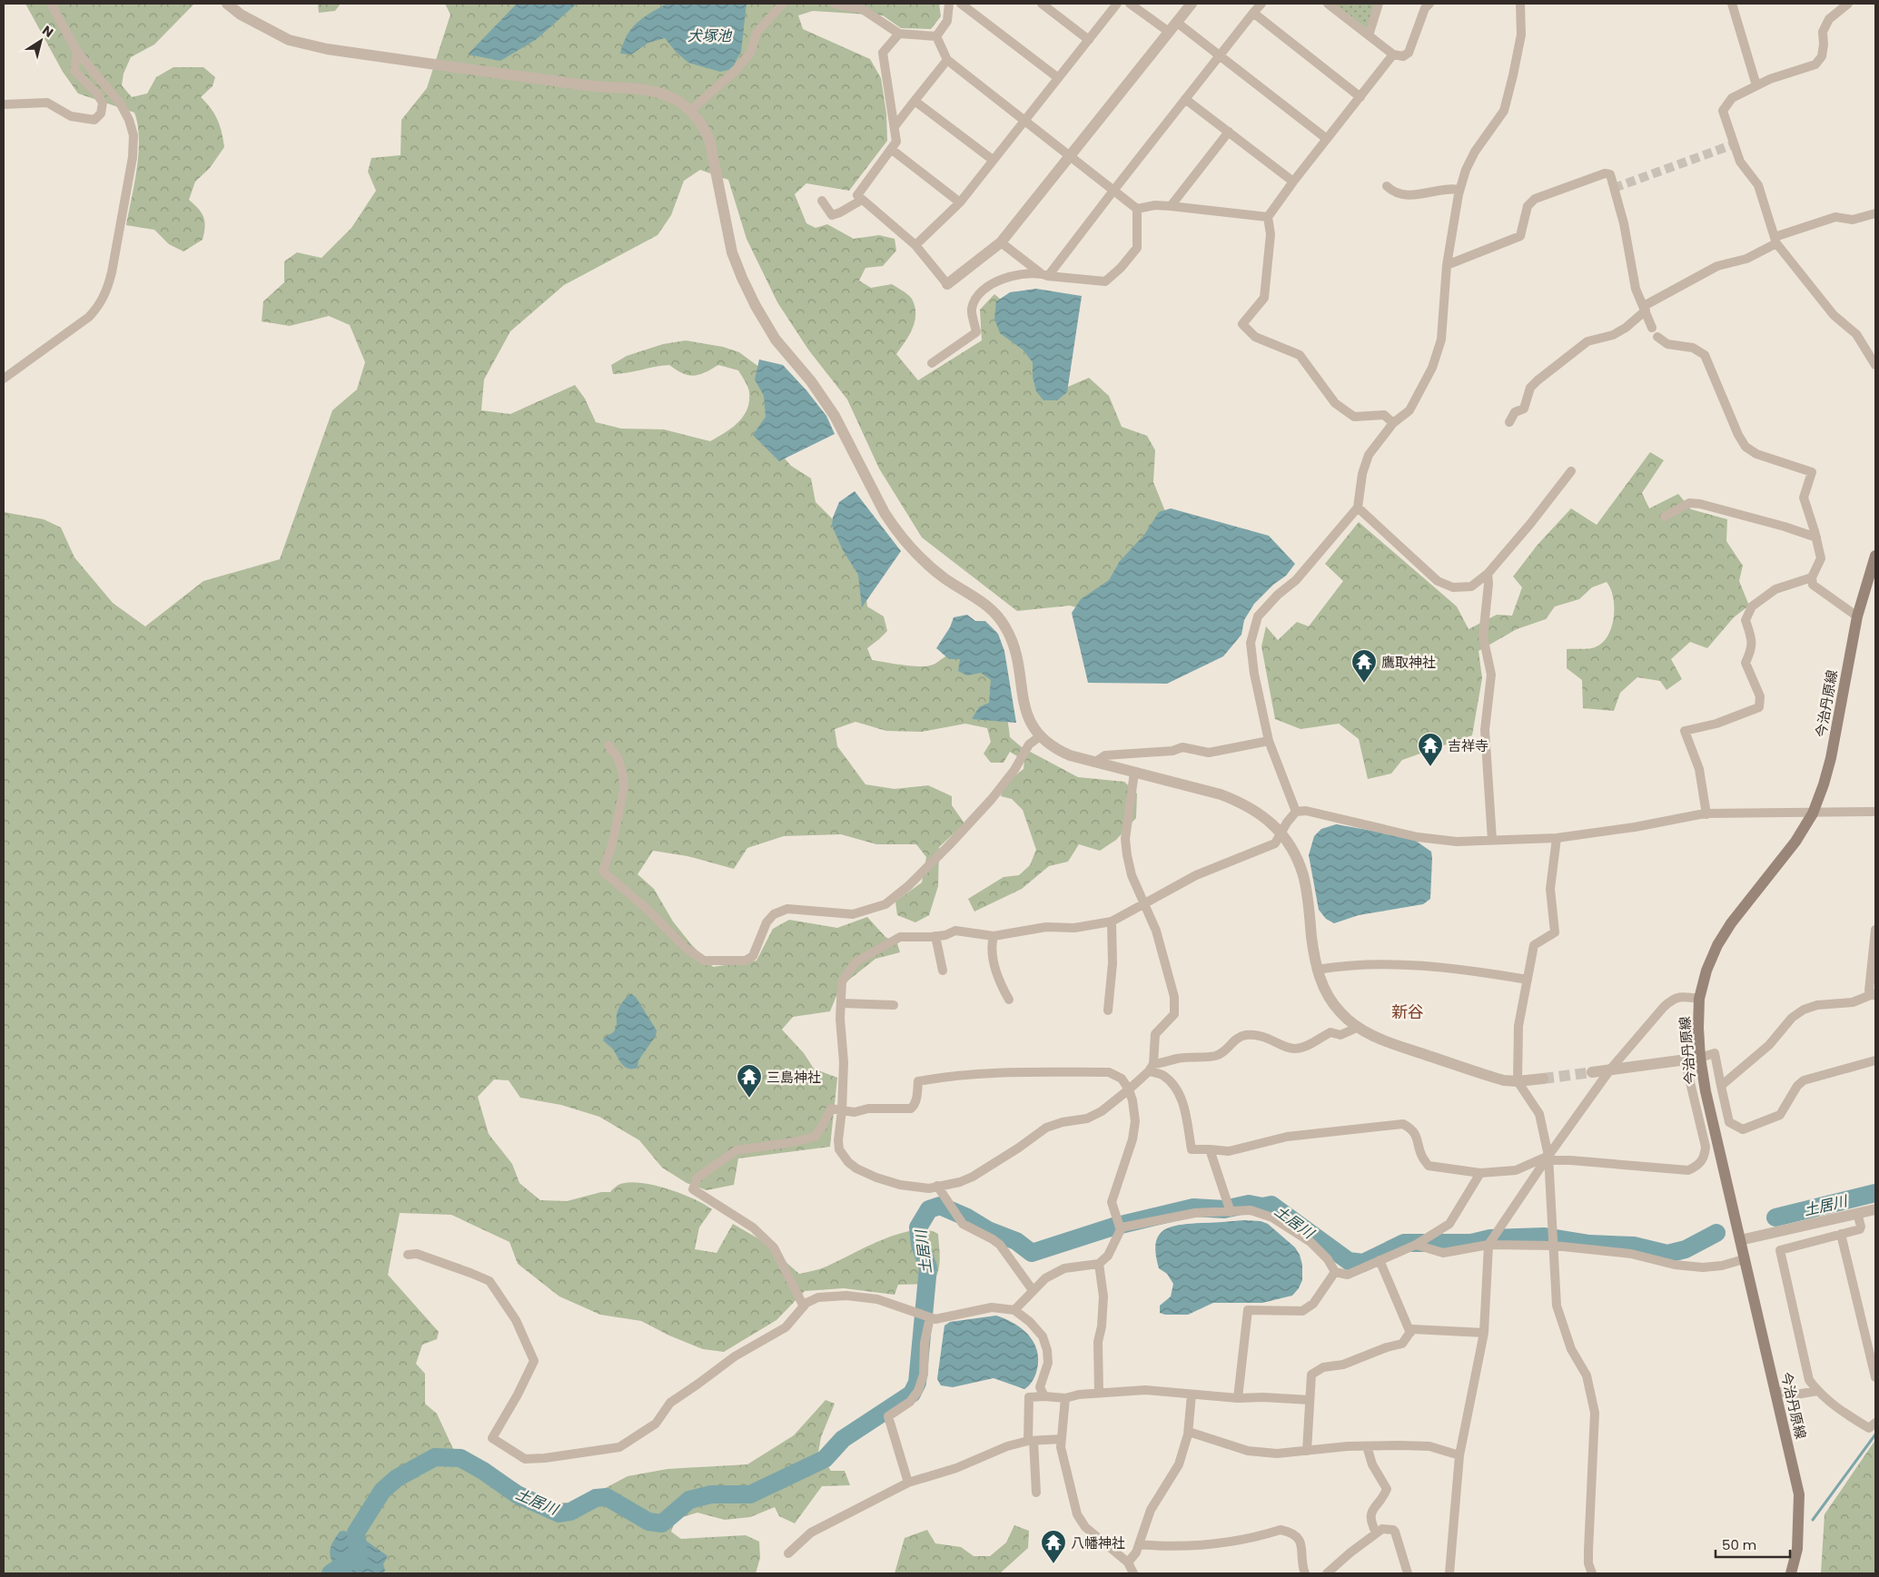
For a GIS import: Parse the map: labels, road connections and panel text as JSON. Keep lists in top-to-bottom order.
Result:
{
  "streets": {
    "main road": ["今治丹原線"]
  },
  "districts": ["新谷"],
  "water": ["犬塚池", "土居川"],
  "places": {
    "temple": [
      "鷹取神社",
      "吉祥寺",
      "三島神社",
      "八幡神社"
    ]
  },
  "scale_bar": "50 m",
  "north": "top right"
}
